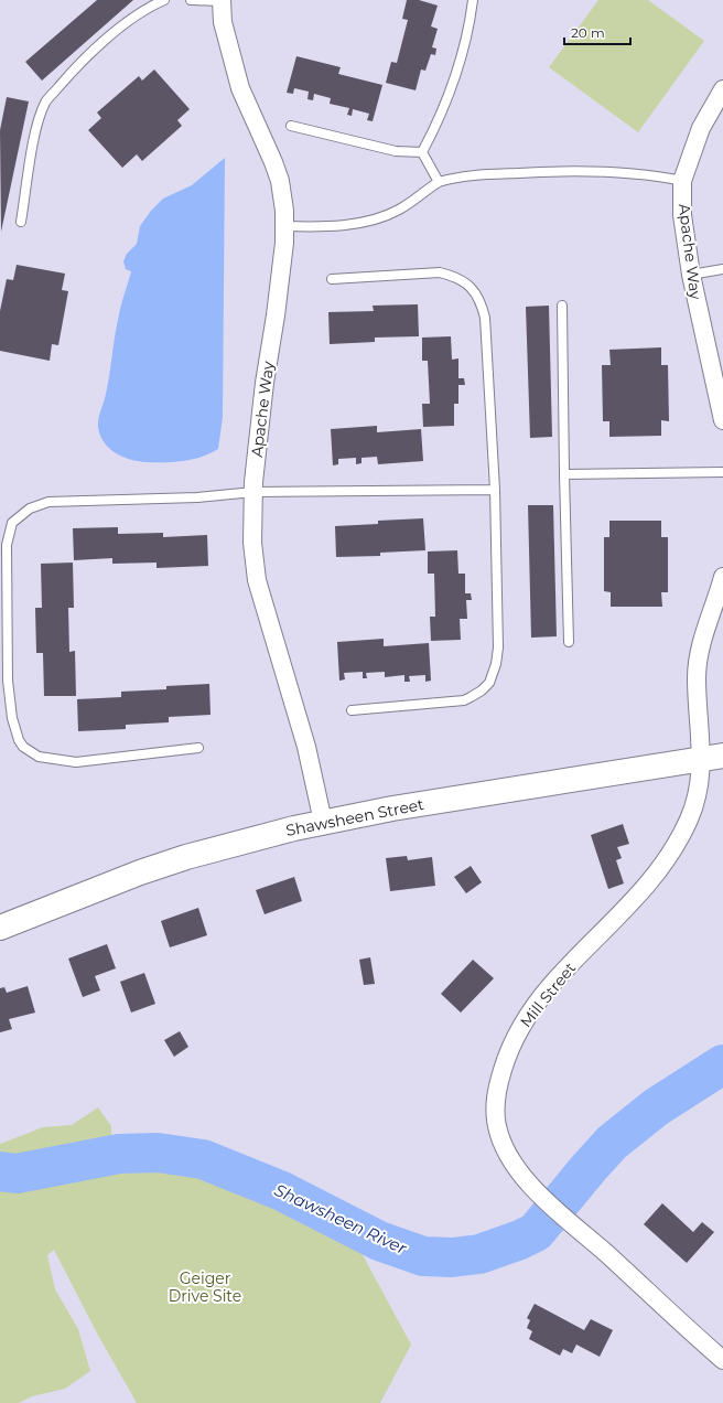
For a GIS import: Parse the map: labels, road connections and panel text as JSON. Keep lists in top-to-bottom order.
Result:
{
  "streets": {
    "main road": ["Shawsheen Street"],
    "street": ["Apache Way", "Mill Street"]
  },
  "crossings": [
    ["Apache Way", "Shawsheen Street"],
    ["Shawsheen Street", "Mill Street"]
  ],
  "water": ["Shawsheen River"],
  "parks": ["Geiger Drive Site"],
  "scale_bar": "20 m"
}
